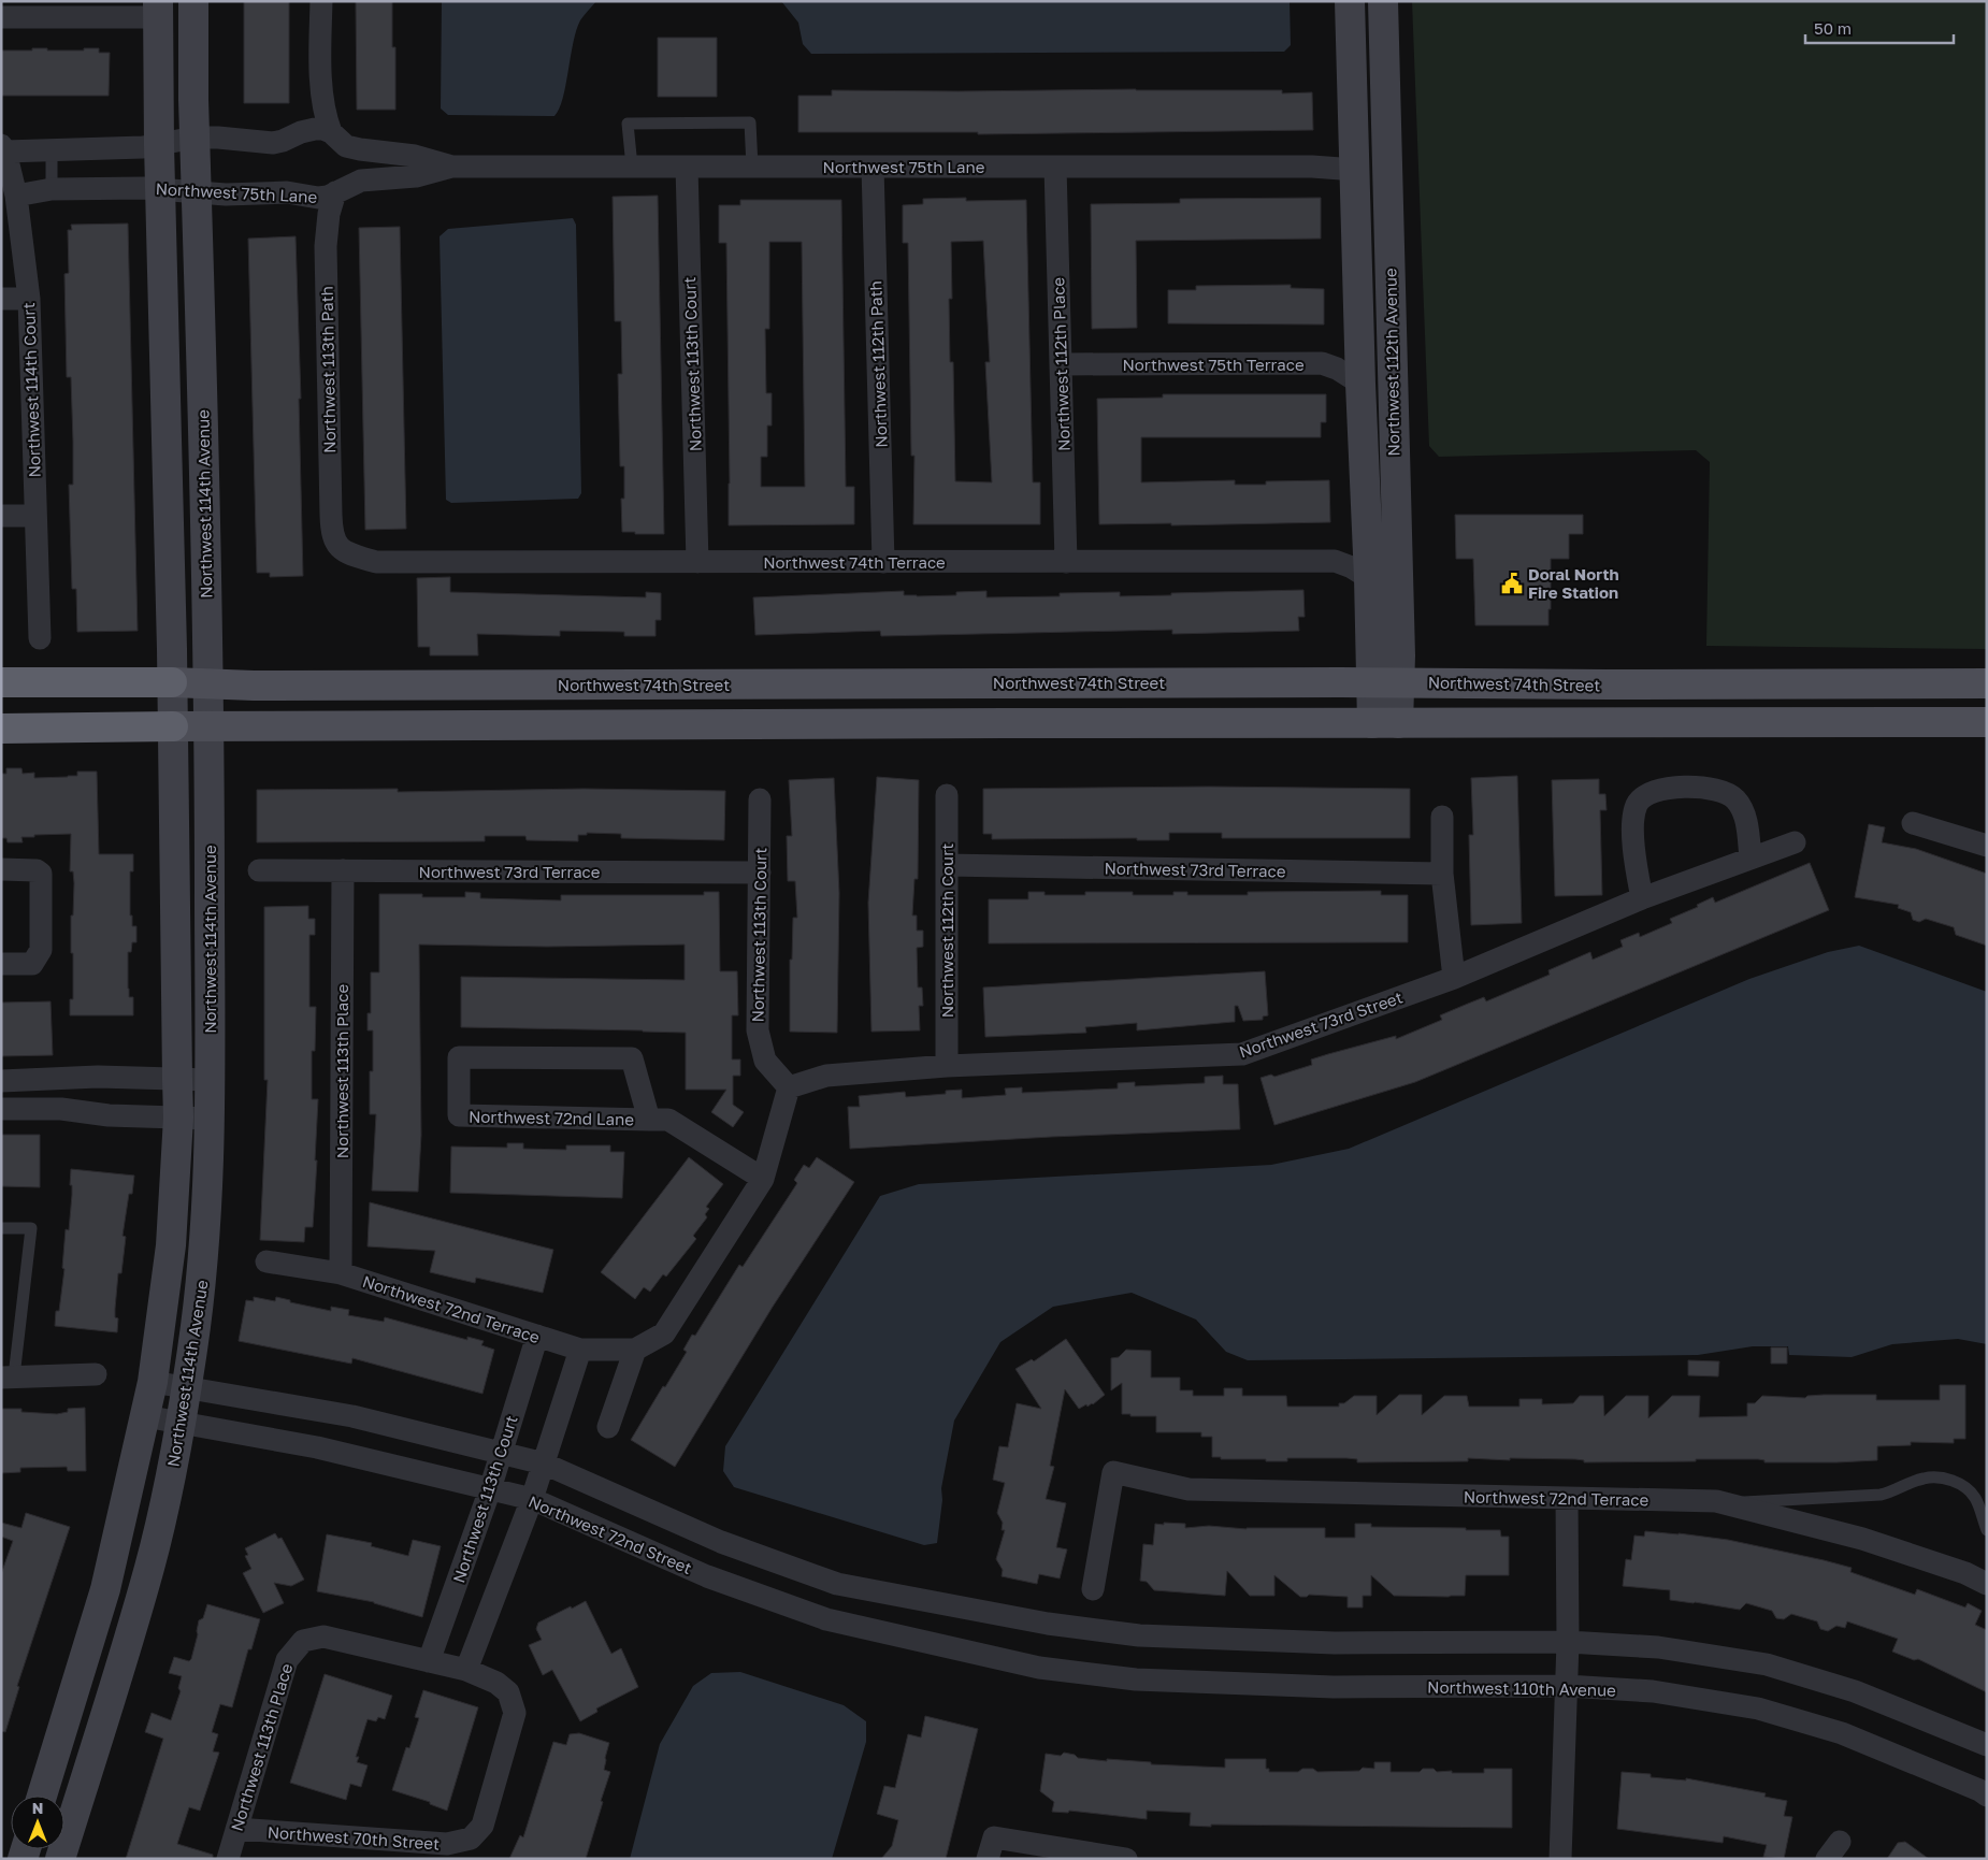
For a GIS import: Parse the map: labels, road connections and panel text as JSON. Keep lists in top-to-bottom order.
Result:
{
  "streets": {
    "main road": ["Northwest 74th Street"],
    "street": [
      "Northwest 75th Lane",
      "Northwest 112th Avenue",
      "Northwest 113th Court",
      "Northwest 112th Path",
      "Northwest 112th Place",
      "Northwest 75th Terrace",
      "Northwest 113th Path",
      "Northwest 114th Court",
      "Northwest 114th Avenue",
      "Northwest 74th Terrace",
      "Northwest 73rd Terrace",
      "Northwest 112th Court",
      "Northwest 73rd Street",
      "Northwest 113th Place",
      "Northwest 72nd Lane",
      "Northwest 72nd Terrace",
      "Northwest 72nd Street",
      "Northwest 110th Avenue",
      "Northwest 70th Street"
    ]
  },
  "crossings": [
    ["Northwest 75th Lane", "Northwest 112th Avenue"],
    ["Northwest 75th Lane", "Northwest 113th Court"],
    ["Northwest 75th Lane", "Northwest 112th Path"],
    ["Northwest 75th Lane", "Northwest 112th Place"],
    ["Northwest 75th Lane", "Northwest 113th Path"],
    ["Northwest 75th Lane", "Northwest 114th Court"],
    ["Northwest 75th Lane", "Northwest 114th Avenue"],
    ["Northwest 112th Avenue", "Northwest 75th Terrace"],
    ["Northwest 112th Avenue", "Northwest 74th Terrace"],
    ["Northwest 112th Avenue", "Northwest 74th Street"],
    ["Northwest 113th Court", "Northwest 74th Terrace"],
    ["Northwest 113th Court", "Northwest 73rd Terrace"],
    ["Northwest 113th Court", "Northwest 73rd Street"],
    ["Northwest 113th Court", "Northwest 113th Place"],
    ["Northwest 113th Court", "Northwest 72nd Terrace"],
    ["Northwest 113th Court", "Northwest 72nd Street"],
    ["Northwest 112th Path", "Northwest 74th Terrace"],
    ["Northwest 112th Place", "Northwest 75th Terrace"],
    ["Northwest 112th Place", "Northwest 74th Terrace"],
    ["Northwest 113th Path", "Northwest 74th Terrace"],
    ["Northwest 114th Avenue", "Northwest 74th Street"],
    ["Northwest 114th Avenue", "Northwest 72nd Street"],
    ["Northwest 73rd Terrace", "Northwest 112th Court"],
    ["Northwest 73rd Terrace", "Northwest 113th Place"],
    ["Northwest 112th Court", "Northwest 73rd Street"],
    ["Northwest 113th Place", "Northwest 72nd Terrace"],
    ["Northwest 113th Place", "Northwest 70th Street"],
    ["Northwest 72nd Street", "Northwest 110th Avenue"]
  ],
  "places": {
    "public building": ["Doral North Fire Station"]
  },
  "scale_bar": "50 m",
  "north": "top"
}
